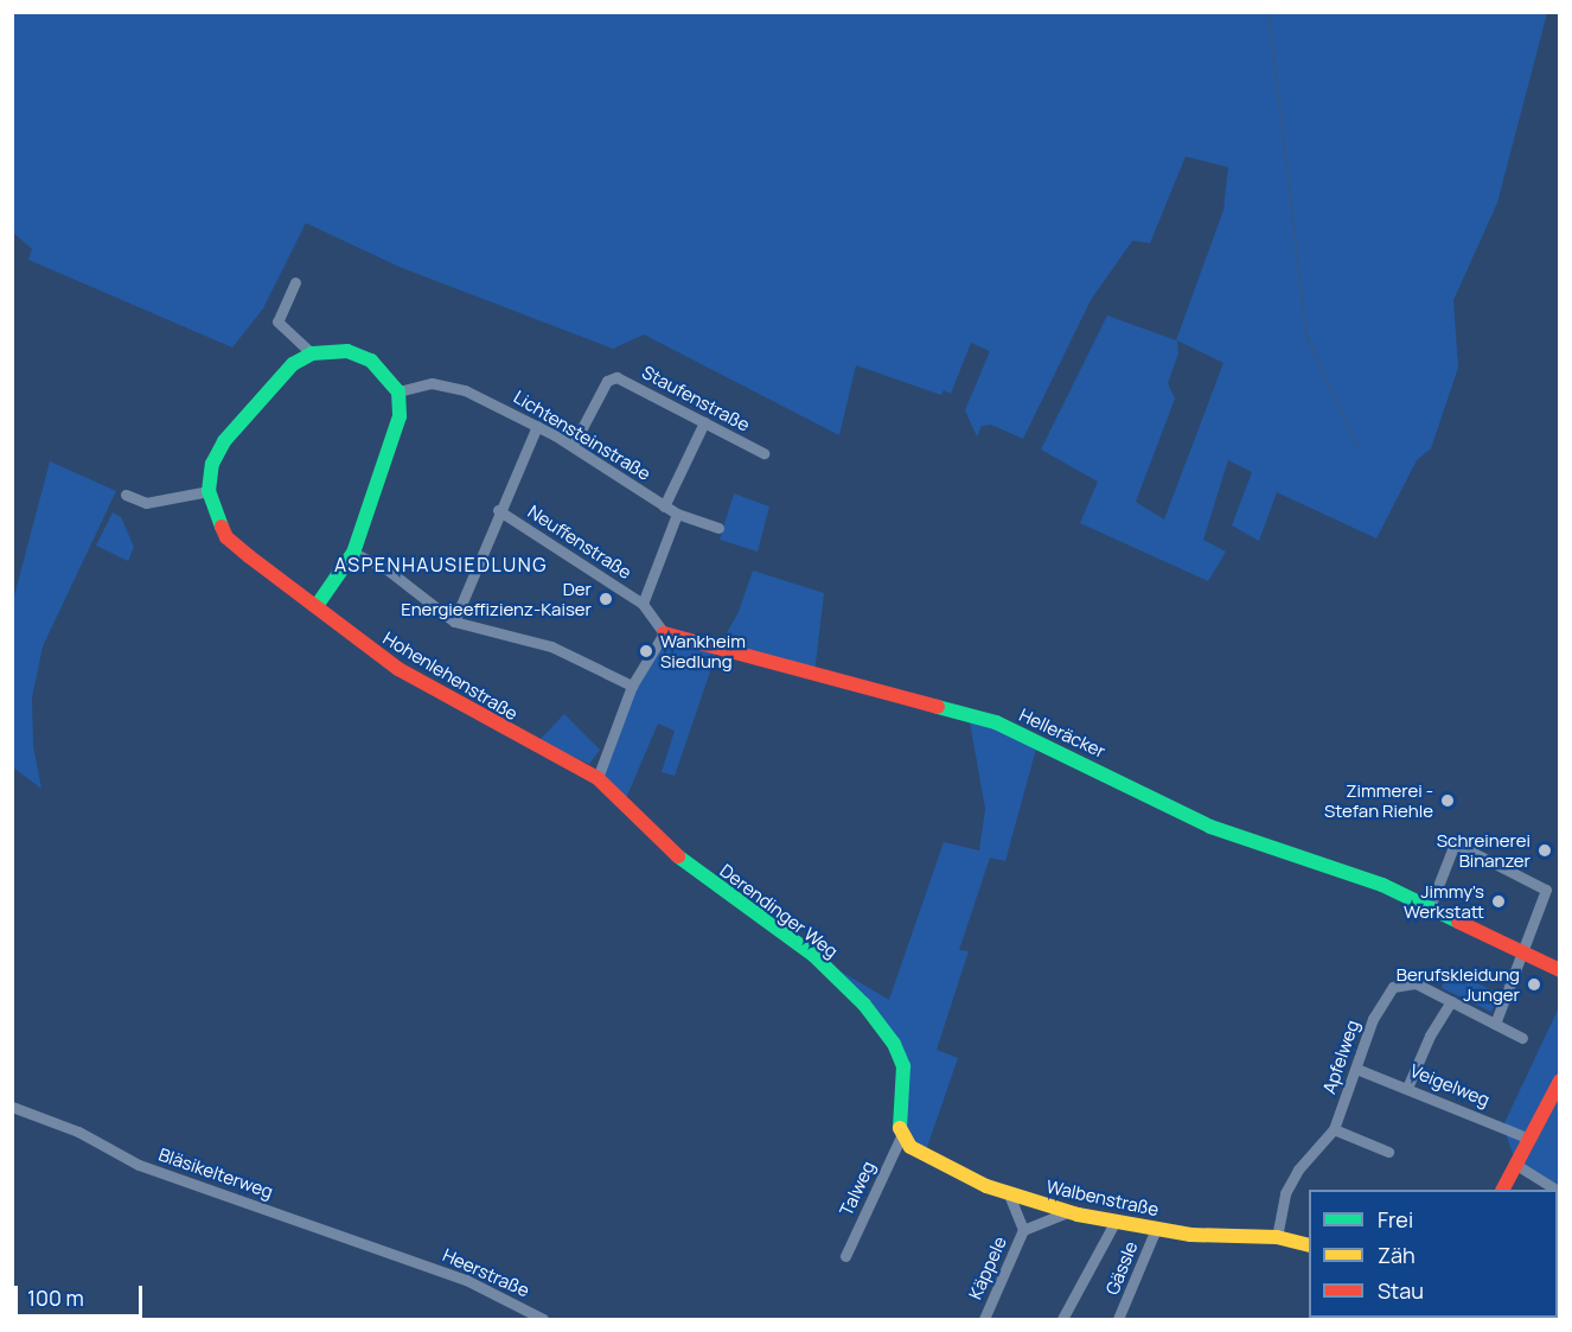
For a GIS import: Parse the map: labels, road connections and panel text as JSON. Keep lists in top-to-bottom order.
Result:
{
  "streets": {
    "street": [
      "Staufenstraße",
      "Lichtensteinstraße",
      "Neuffenstraße",
      "Hohenlehenstraße",
      "Helleräcker",
      "Derendinger Weg",
      "Apfelweg",
      "Veigelweg",
      "Bläsikelterweg",
      "Talweg",
      "Walbenstraße",
      "Käppele",
      "Gässle",
      "Heerstraße"
    ]
  },
  "crossings": [
    ["Staufenstraße", "Lichtensteinstraße"],
    ["Hohenlehenstraße", "Derendinger Weg"],
    ["Derendinger Weg", "Talweg"],
    ["Derendinger Weg", "Walbenstraße"],
    ["Apfelweg", "Veigelweg"],
    ["Apfelweg", "Walbenstraße"],
    ["Bläsikelterweg", "Heerstraße"],
    ["Talweg", "Walbenstraße"],
    ["Walbenstraße", "Käppele"],
    ["Walbenstraße", "Gässle"]
  ],
  "districts": ["ASPENHAUSIEDLUNG"],
  "places": [
    "Der Energieeffizienz-Kaiser",
    "Wankheim Siedlung",
    "Zimmerei - Stefan Riehle",
    "Schreinerei Binanzer",
    "Jimmy's Werkstatt",
    "Berufskleidung Junger"
  ],
  "legend": ["Frei", "Zäh", "Stau"],
  "scale_bar": "100 m"
}
